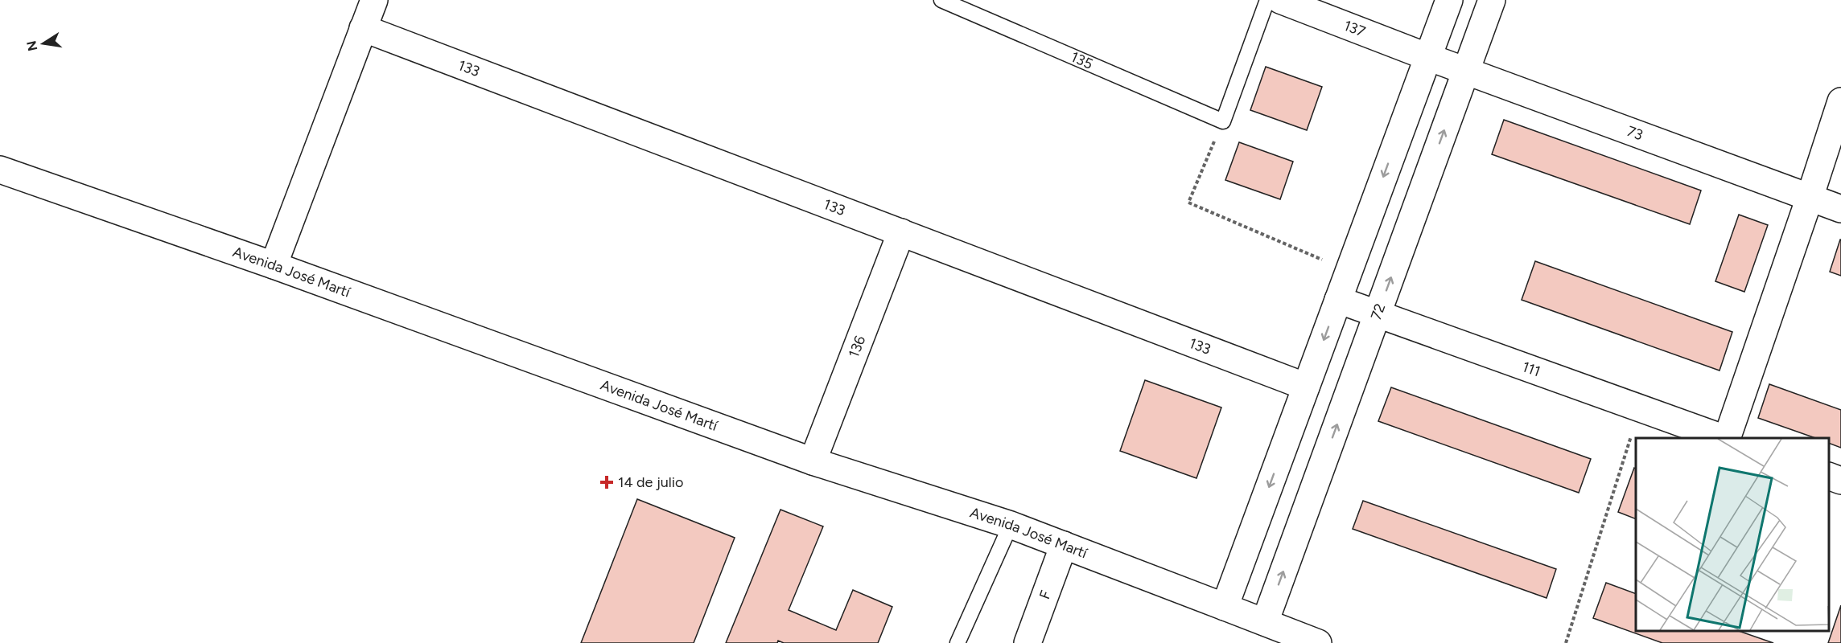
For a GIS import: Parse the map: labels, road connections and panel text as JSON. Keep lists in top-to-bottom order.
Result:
{
  "streets": {
    "street": [
      "137",
      "133",
      "73",
      "Avenida José Martí",
      "72",
      "136",
      "111",
      "F"
    ],
    "lane": ["135"]
  },
  "crossings": [
    ["137", "73"],
    ["133", "136"],
    ["73", "72"],
    ["Avenida José Martí", "72"],
    ["Avenida José Martí", "136"],
    ["Avenida José Martí", "F"],
    ["72", "111"]
  ],
  "places": {
    "health": ["14 de julio"]
  },
  "north": "left"
}
